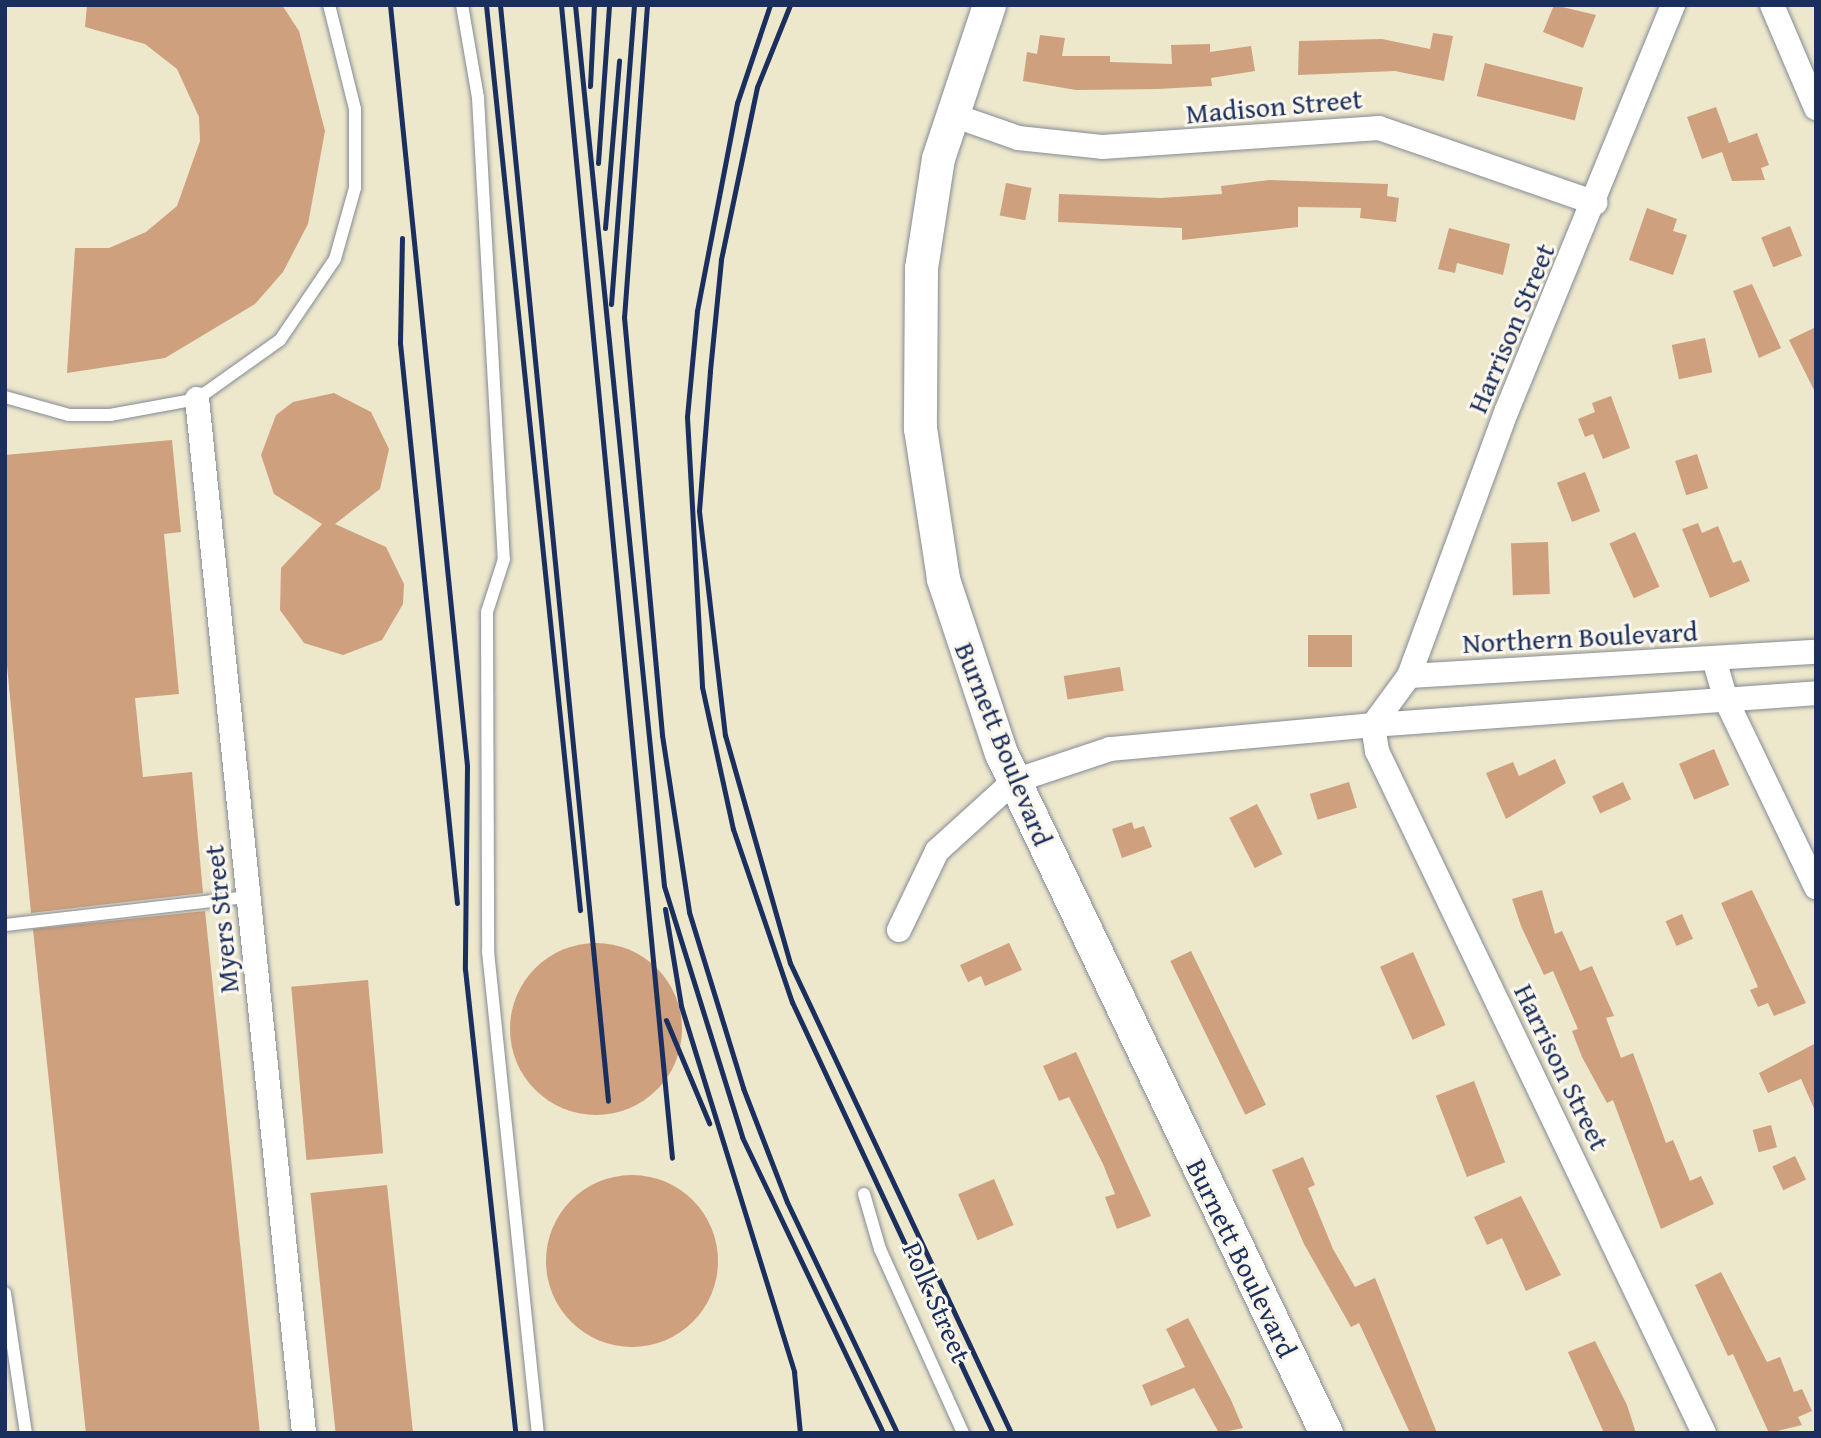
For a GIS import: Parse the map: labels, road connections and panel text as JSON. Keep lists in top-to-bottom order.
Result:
{
  "streets": {
    "main road": ["Burnett Boulevard"],
    "street": [
      "Madison Street",
      "Harrison Street",
      "Northern Boulevard",
      "Myers Street"
    ],
    "lane": ["Polk Street"]
  },
  "crossings": [
    ["Madison Street", "Harrison Street"],
    ["Madison Street", "Burnett Boulevard"],
    ["Harrison Street", "Northern Boulevard"]
  ]
}
